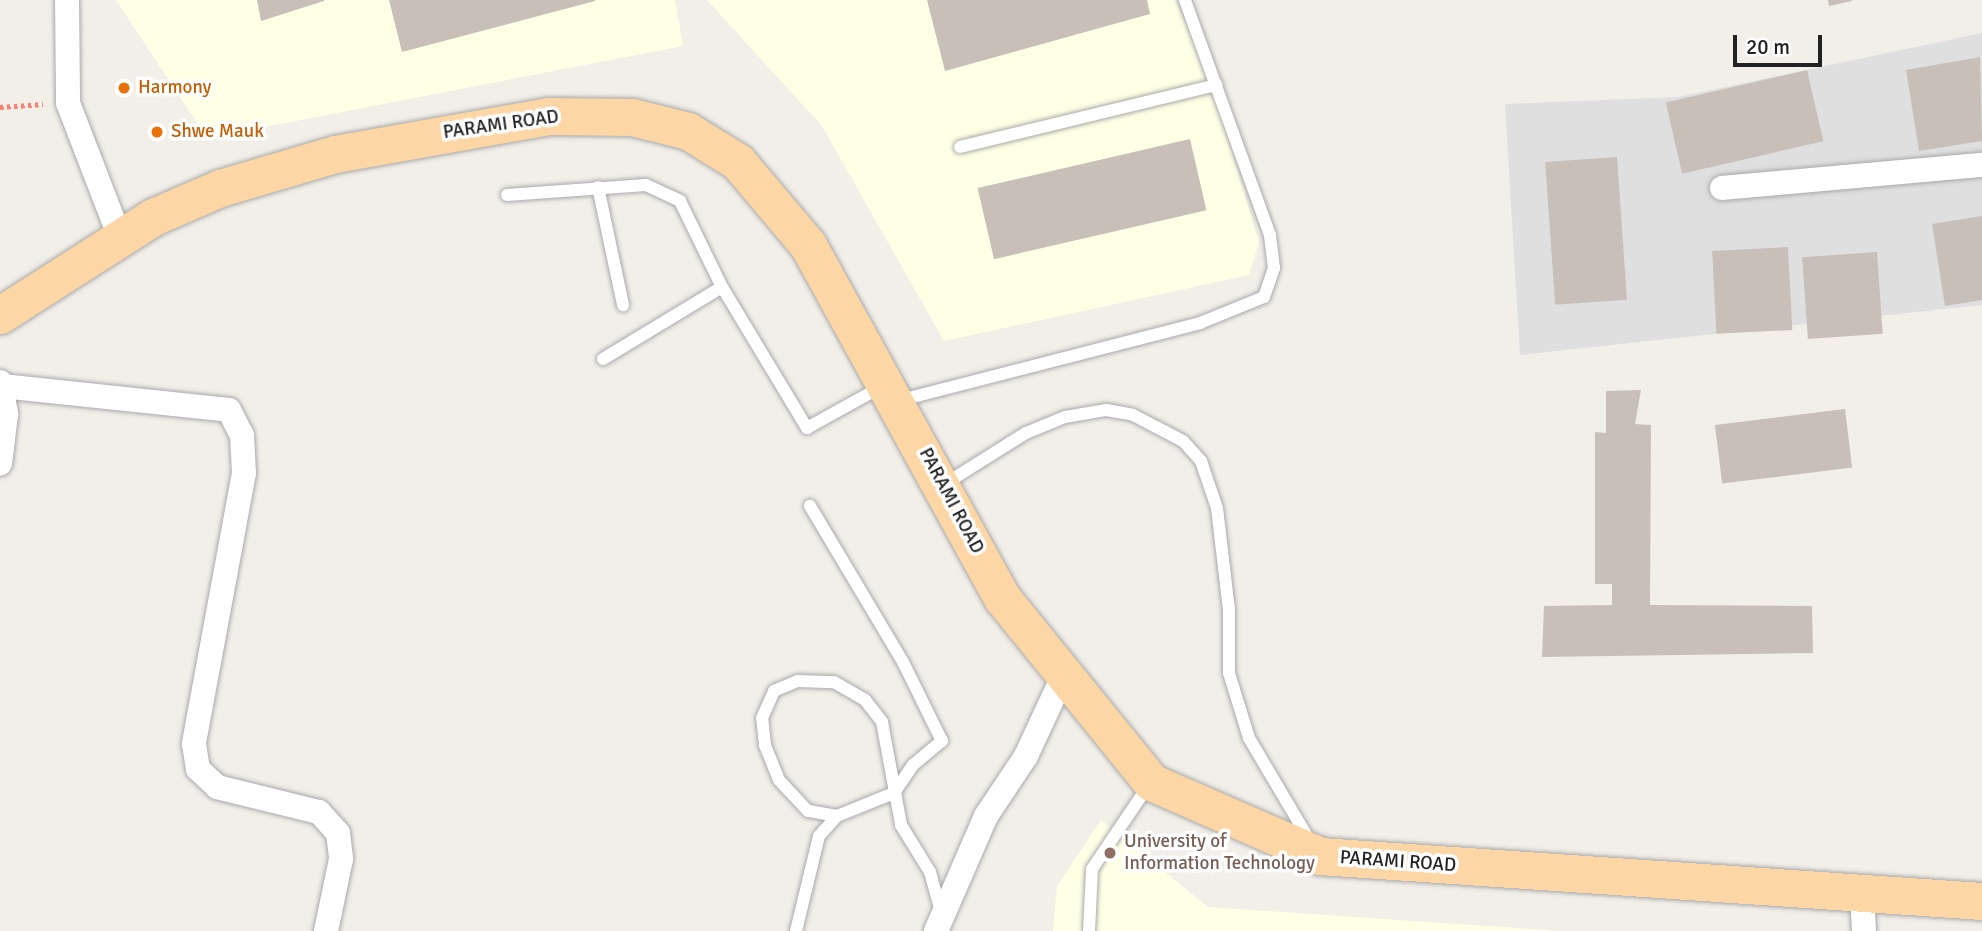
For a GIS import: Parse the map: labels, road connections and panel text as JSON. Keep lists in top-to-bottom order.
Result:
{
  "streets": {
    "main road": ["PARAMI ROAD"]
  },
  "places": ["Harmony", "Shwe Mauk", "University of Information Technology"],
  "scale_bar": "20 m"
}
